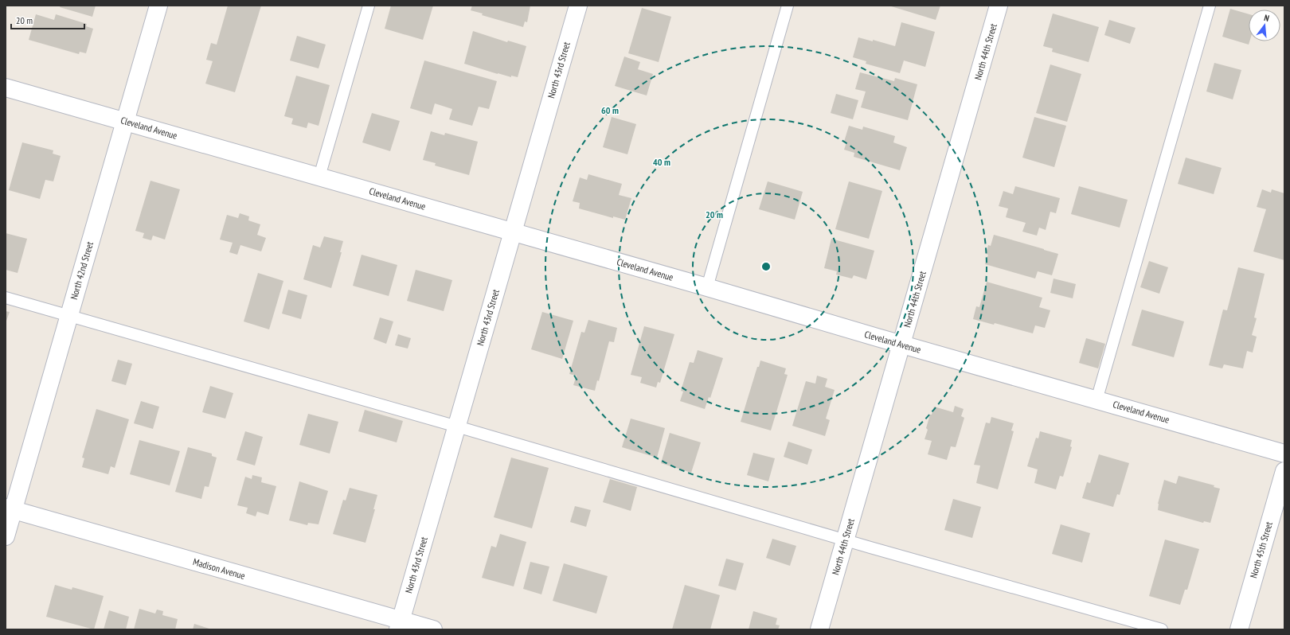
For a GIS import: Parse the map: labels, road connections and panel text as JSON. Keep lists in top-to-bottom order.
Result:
{
  "streets": {
    "street": [
      "North 44th Street",
      "North 43rd Street",
      "Cleveland Avenue",
      "North 42nd Street",
      "North 45th Street",
      "Madison Avenue"
    ]
  },
  "crossings": [
    ["North 44th Street", "Cleveland Avenue"],
    ["North 43rd Street", "Cleveland Avenue"],
    ["North 43rd Street", "Madison Avenue"],
    ["Cleveland Avenue", "North 42nd Street"],
    ["North 42nd Street", "Madison Avenue"]
  ],
  "scale_bar": "20 m",
  "north": "top",
  "rings": ["60 m", "40 m", "20 m"]
}
